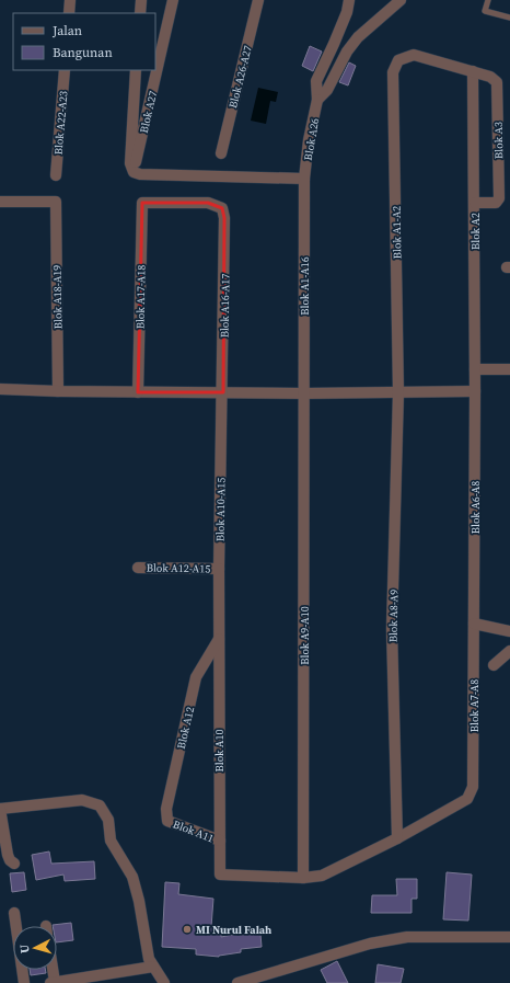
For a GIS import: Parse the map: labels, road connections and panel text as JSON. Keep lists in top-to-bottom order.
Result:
{
  "streets": {
    "street": [
      "Blok A26-A27",
      "Blok A27",
      "Blok A22-A23",
      "Blok A26",
      "Blok A3",
      "Blok A2",
      "Blok A1-A2",
      "Blok A1-A16",
      "Blok A18-A19",
      "Blok A17-A18",
      "Blok A16-A17",
      "Blok A6-A8",
      "Blok A10-A15",
      "Blok A12-A15",
      "Blok A8-A9",
      "Blok A9-A10",
      "Blok A7-A8",
      "Blok A12",
      "Blok A10",
      "Blok A11"
    ]
  },
  "crossings": [
    ["Blok A26", "Blok A1-A16"],
    ["Blok A3", "Blok A2"],
    ["Blok A3", "Blok A1-A2"],
    ["Blok A2", "Blok A1-A2"],
    ["Blok A2", "Blok A6-A8"],
    ["Blok A1-A2", "Blok A8-A9"],
    ["Blok A1-A16", "Blok A9-A10"],
    ["Blok A17-A18", "Blok A16-A17"],
    ["Blok A16-A17", "Blok A10-A15"],
    ["Blok A6-A8", "Blok A7-A8"],
    ["Blok A10-A15", "Blok A12-A15"],
    ["Blok A10-A15", "Blok A10"],
    ["Blok A8-A9", "Blok A7-A8"],
    ["Blok A9-A10", "Blok A10"],
    ["Blok A12", "Blok A10"],
    ["Blok A12", "Blok A11"],
    ["Blok A10", "Blok A11"]
  ],
  "places": ["MI Nurul Falah"],
  "legend": ["Jalan", "Bangunan"],
  "north": "left"
}
